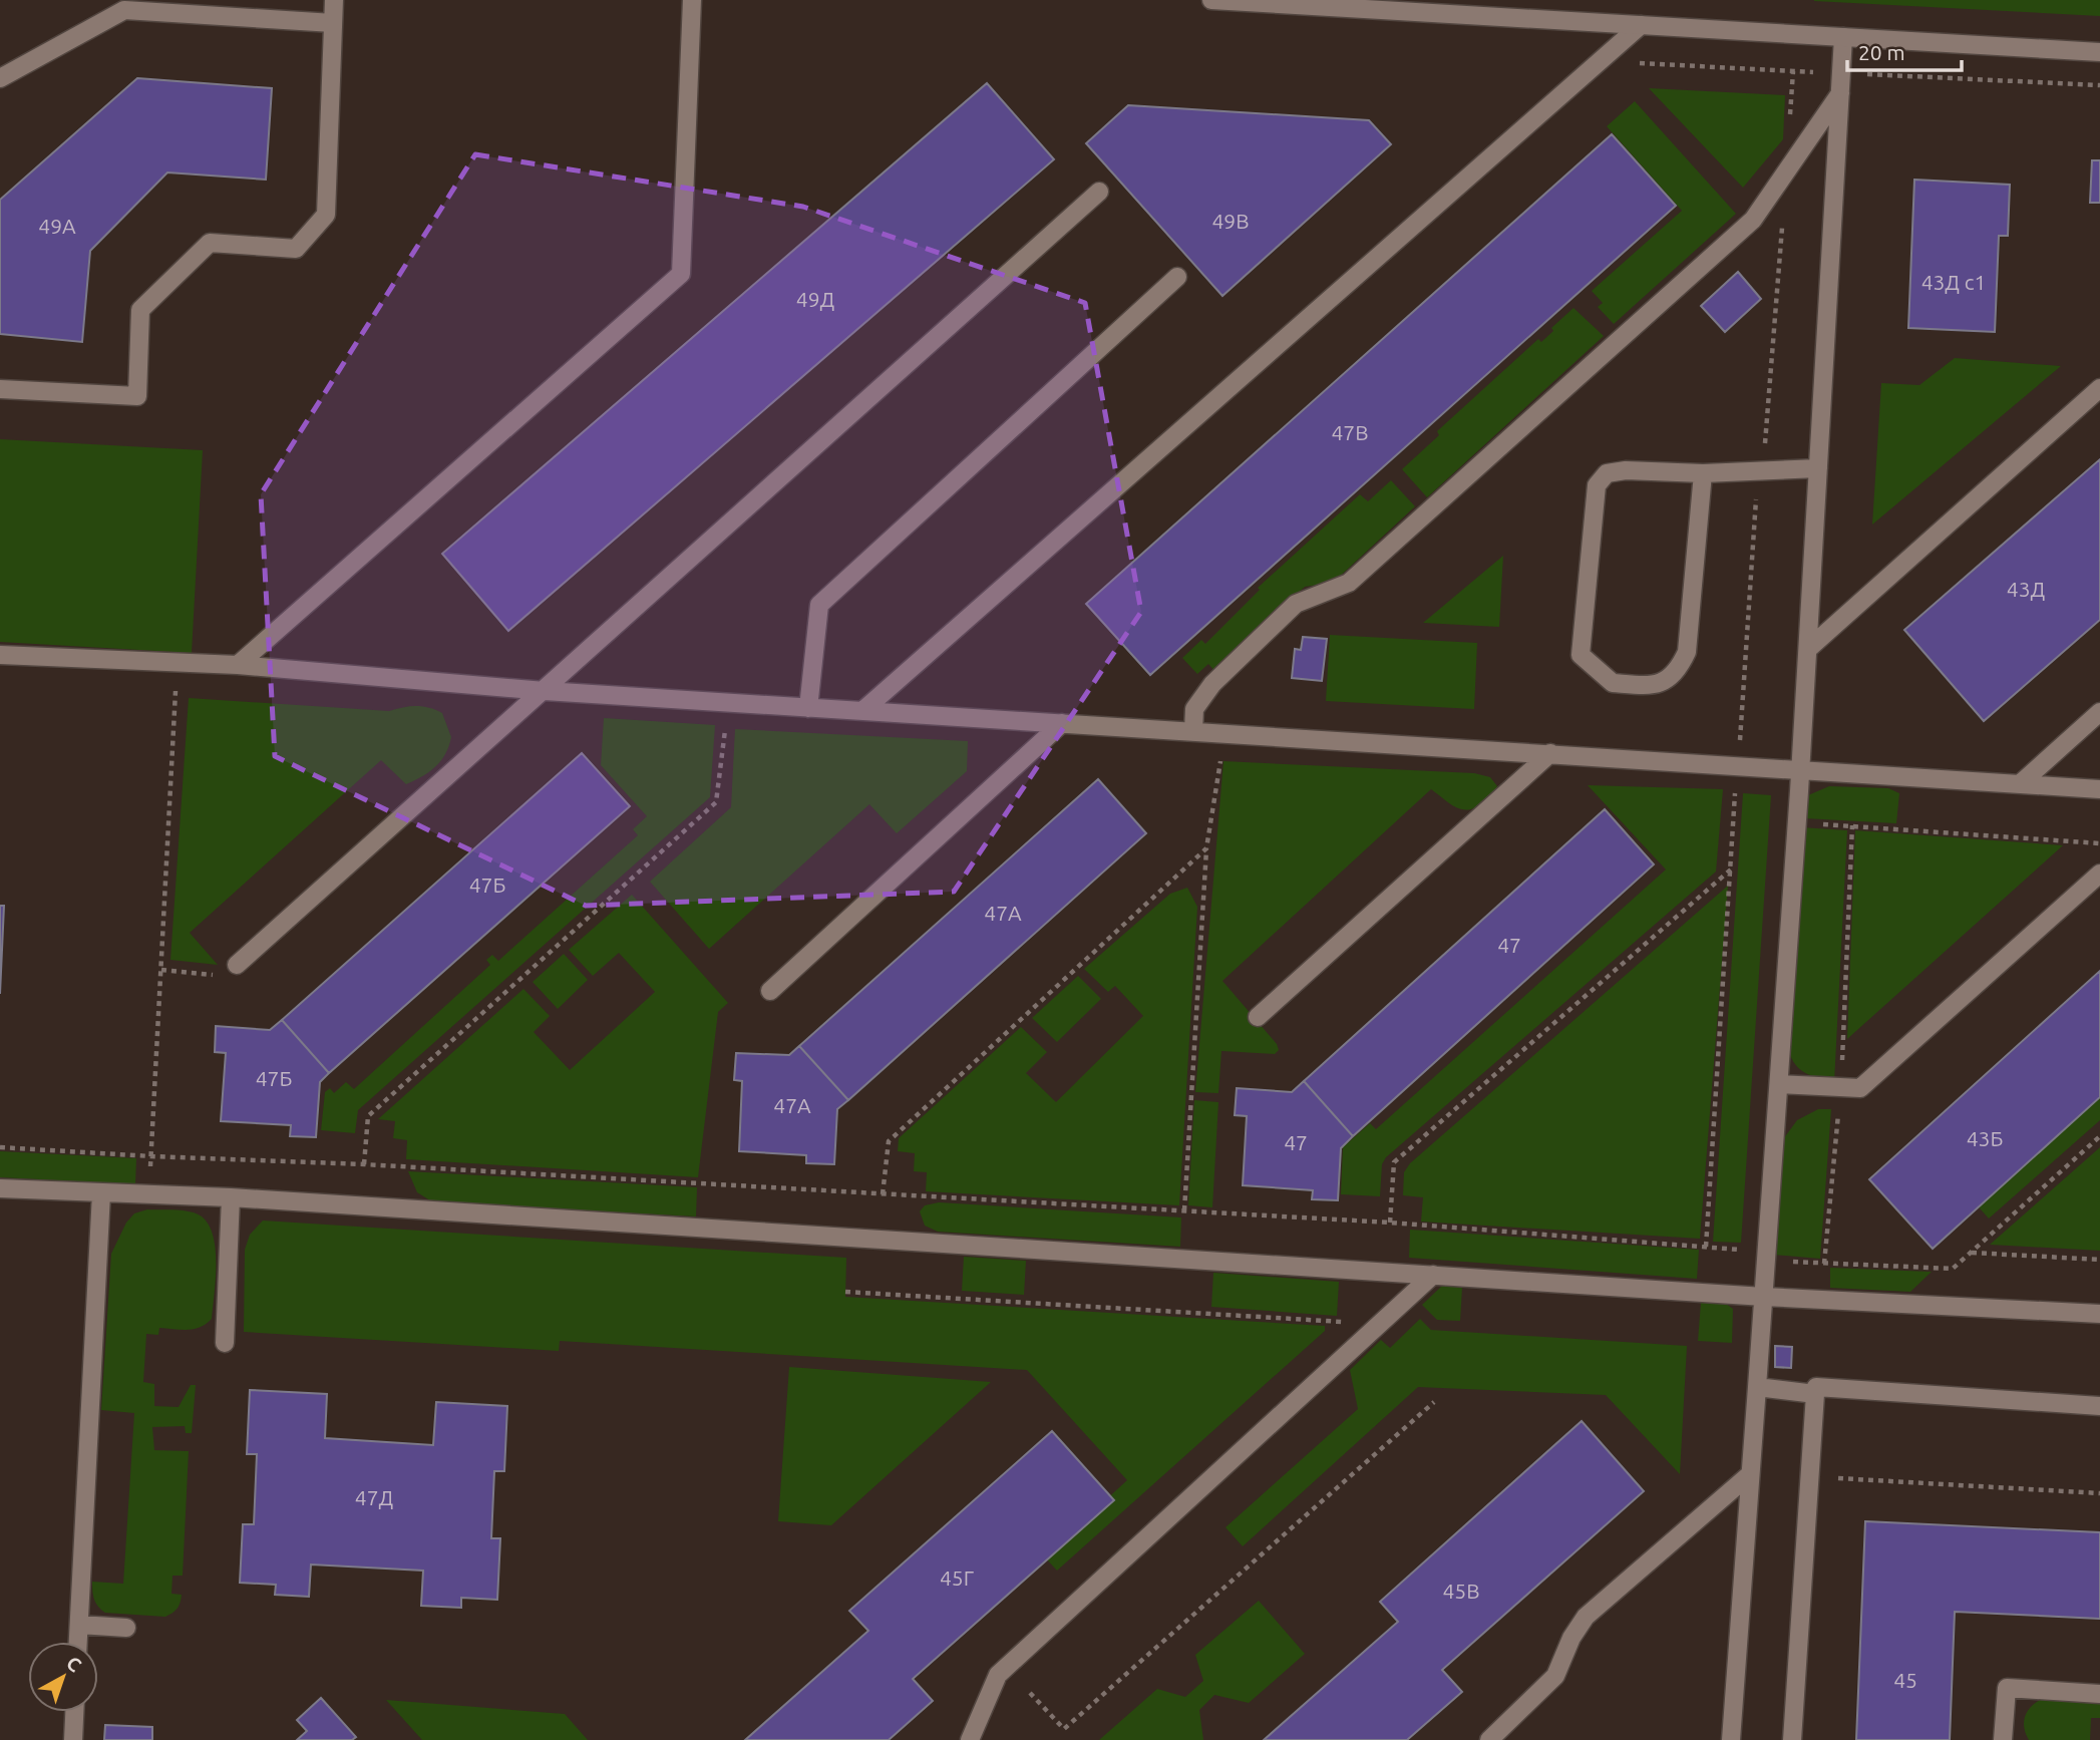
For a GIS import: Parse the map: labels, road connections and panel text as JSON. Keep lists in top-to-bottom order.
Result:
{
  "house_numbers": [
    "49В",
    "49А",
    "43Д с1",
    "49Д",
    "47В",
    "43Д",
    "47Б",
    "47А",
    "47",
    "47Б",
    "47А",
    "43Б",
    "47",
    "47Д",
    "45Г",
    "45В",
    "45"
  ],
  "scale_bar": "20 m",
  "north": "top right"
}
